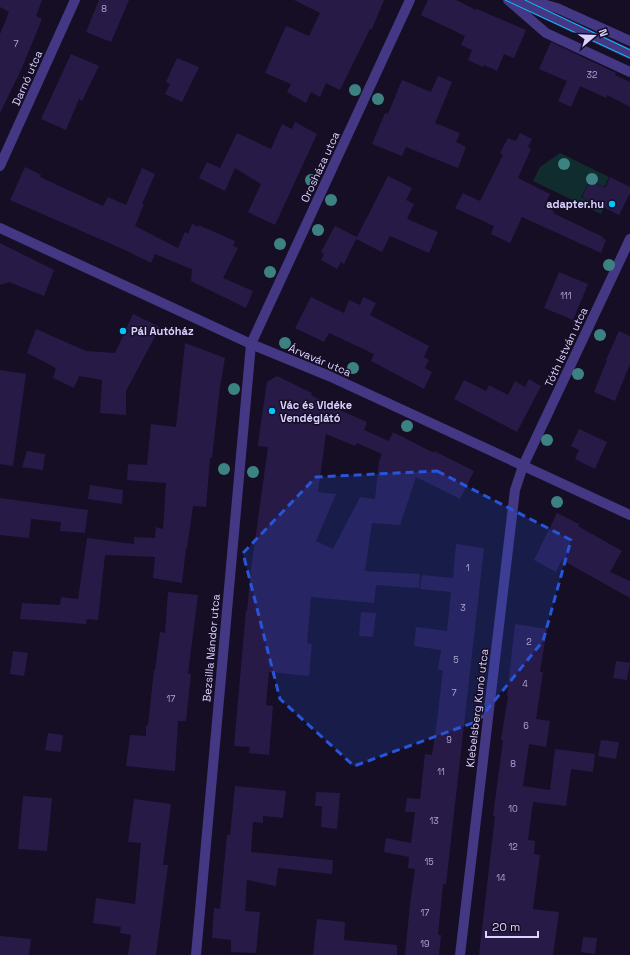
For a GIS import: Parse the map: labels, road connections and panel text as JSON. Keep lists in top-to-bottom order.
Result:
{
  "streets": {
    "street": [
      "Darnó utca",
      "Orosháza utca",
      "Tóth István utca",
      "Árvavár utca",
      "Bezsilla Nándor utca",
      "Klebelsberg Kunó utca"
    ]
  },
  "crossings": [
    ["Orosháza utca", "Árvavár utca"],
    ["Orosháza utca", "Bezsilla Nándor utca"],
    ["Tóth István utca", "Árvavár utca"],
    ["Tóth István utca", "Klebelsberg Kunó utca"],
    ["Árvavár utca", "Bezsilla Nándor utca"],
    ["Árvavár utca", "Klebelsberg Kunó utca"]
  ],
  "places": ["adapter.hu", "Pál Autóház", "Vác és Vidéke Vendéglátó"],
  "house_numbers": [
    "8",
    "7",
    "32",
    "111",
    "1",
    "3",
    "2",
    "5",
    "4",
    "7",
    "17",
    "6",
    "9",
    "8",
    "11",
    "10",
    "13",
    "12",
    "15",
    "14",
    "17",
    "19"
  ],
  "scale_bar": "20 m",
  "north": "right"
}
